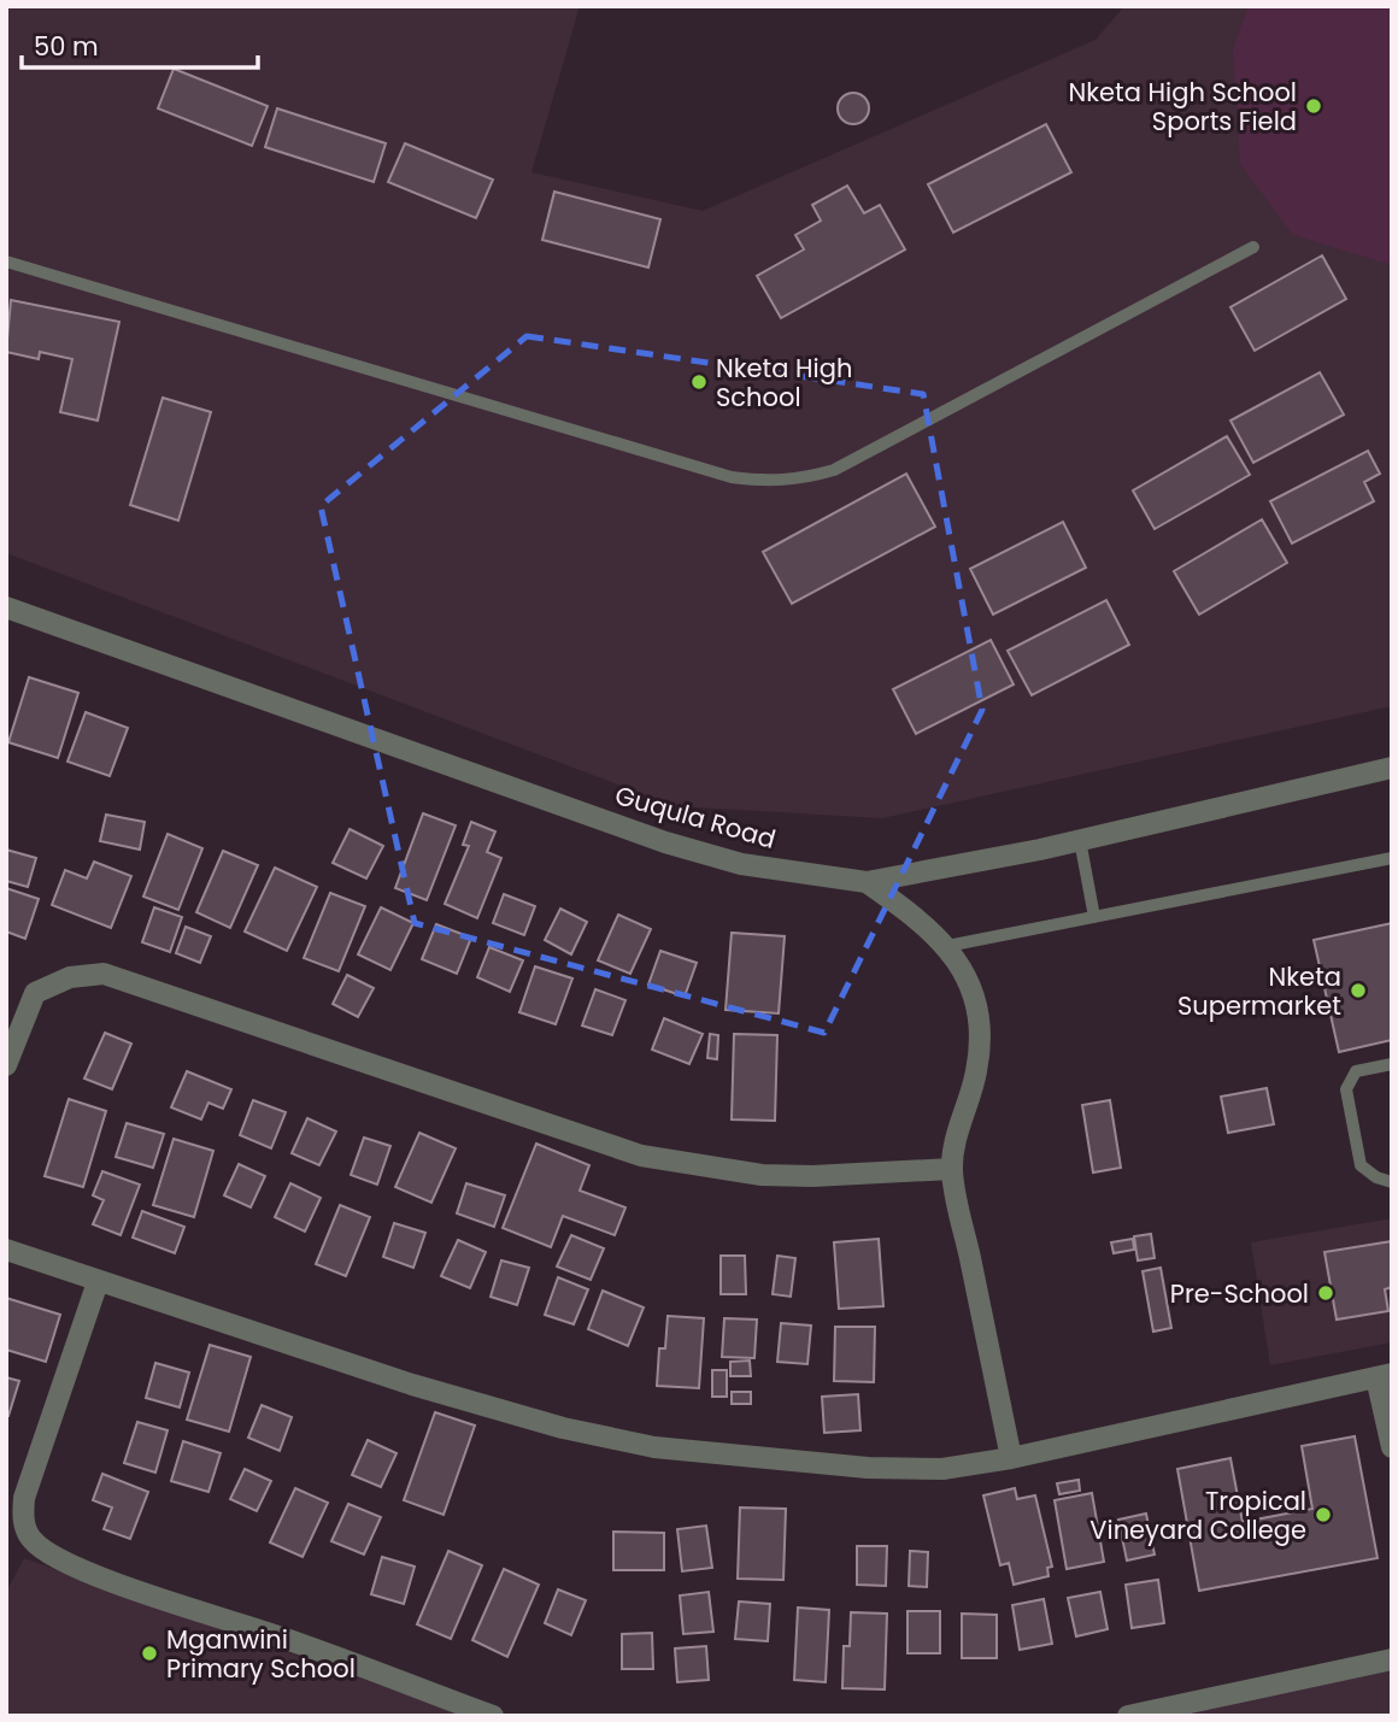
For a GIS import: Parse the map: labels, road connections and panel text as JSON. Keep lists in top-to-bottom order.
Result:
{
  "streets": {
    "street": ["Guqula Road"]
  },
  "places": [
    "Nketa High School Sports Field",
    "Nketa High School",
    "Nketa Supermarket",
    "Pre-School",
    "Tropical Vineyard College",
    "Mganwini Primary School"
  ],
  "scale_bar": "50 m"
}
